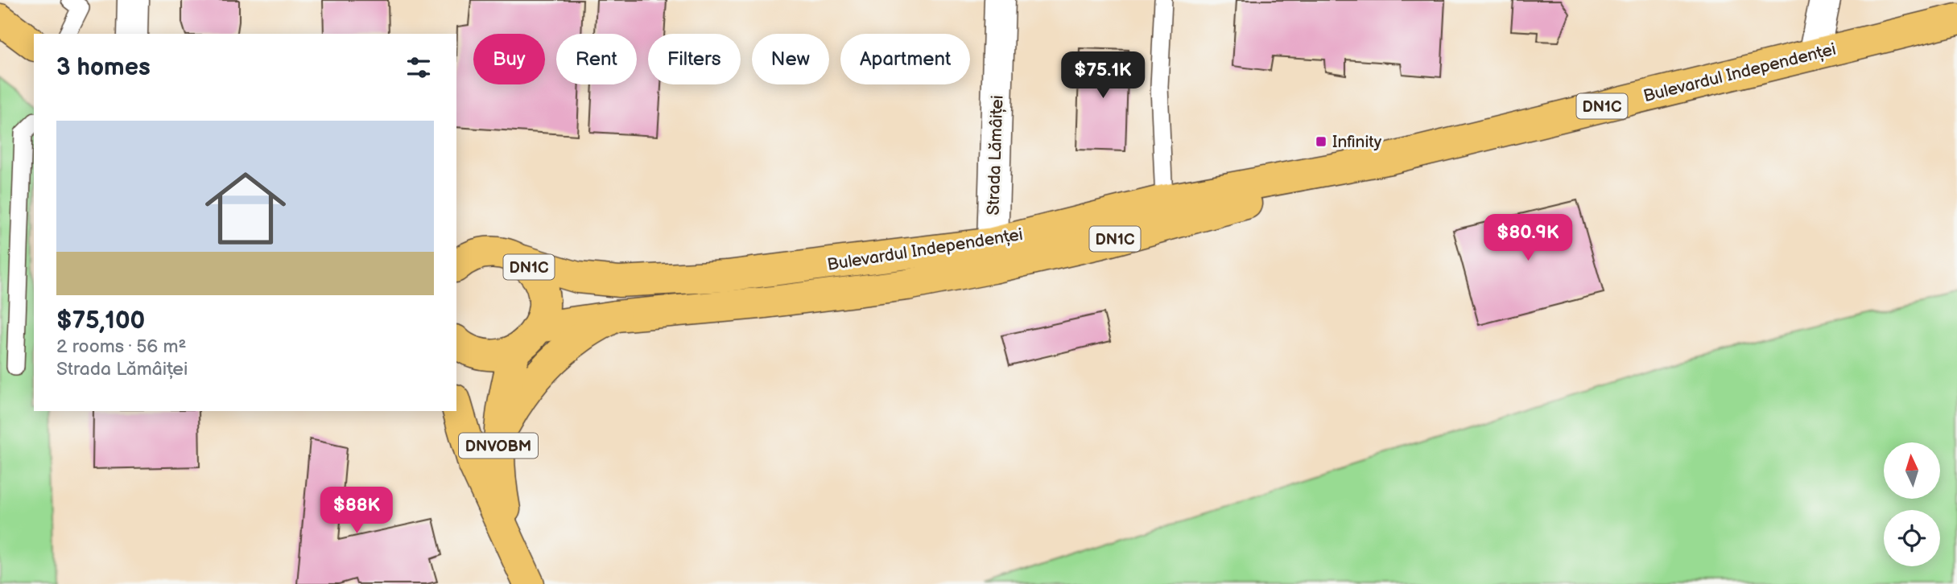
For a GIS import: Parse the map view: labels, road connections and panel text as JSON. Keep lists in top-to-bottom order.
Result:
{
  "streets": {
    "main road": ["Bulevardul Independenței", "DN1C", "DNVOBM"],
    "street": ["Strada Lămâiței"]
  },
  "crossings": [
    ["Bulevardul Independenței", "DN1C"],
    ["Bulevardul Independenței", "Strada Lămâiței"],
    ["Bulevardul Independenței", "DNVOBM"]
  ],
  "places": {
    "transit": ["Infinity"]
  },
  "north": "top",
  "page": {
    "chip": [
      "Buy",
      "Rent",
      "Filters",
      "New",
      "Apartment"
    ],
    "heading": "3 homes",
    "price": ["$75.1K", "$80.9K", "$88K"],
    "list": [
      {
        "name": "$75,100",
        "note": "2 rooms · 56 m² · Strada Lămâiței"
      }
    ]
  }
}
